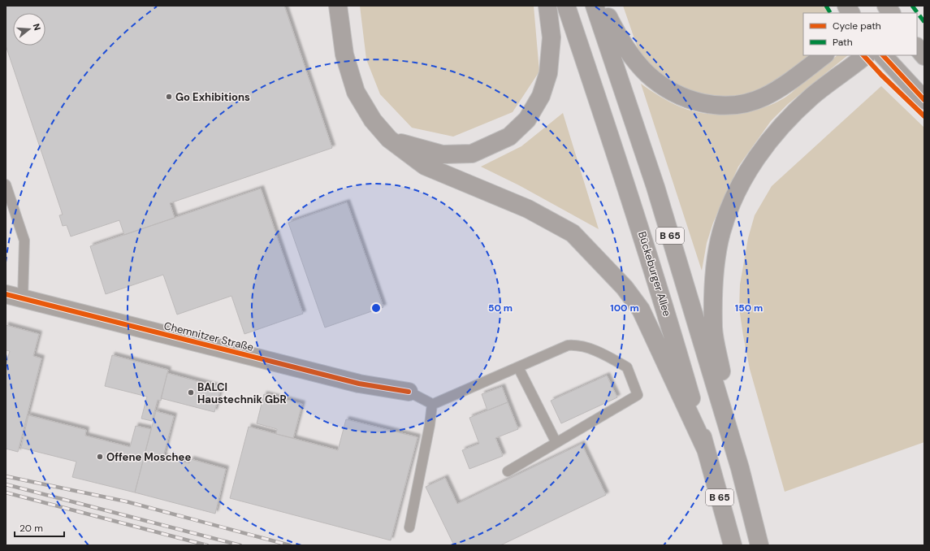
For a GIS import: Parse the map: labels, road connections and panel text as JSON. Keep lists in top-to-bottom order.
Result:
{
  "streets": {
    "highway": ["B 65", "Bückeburger Allee"],
    "street": ["Chemnitzer Straße"]
  },
  "places": ["Go Exhibitions", "BALCI Haustechnik GbR", "Offene Moschee"],
  "legend": ["Cycle path", "Path"],
  "scale_bar": "20 m",
  "north": "right",
  "rings": ["50 m", "100 m", "150 m"]
}
